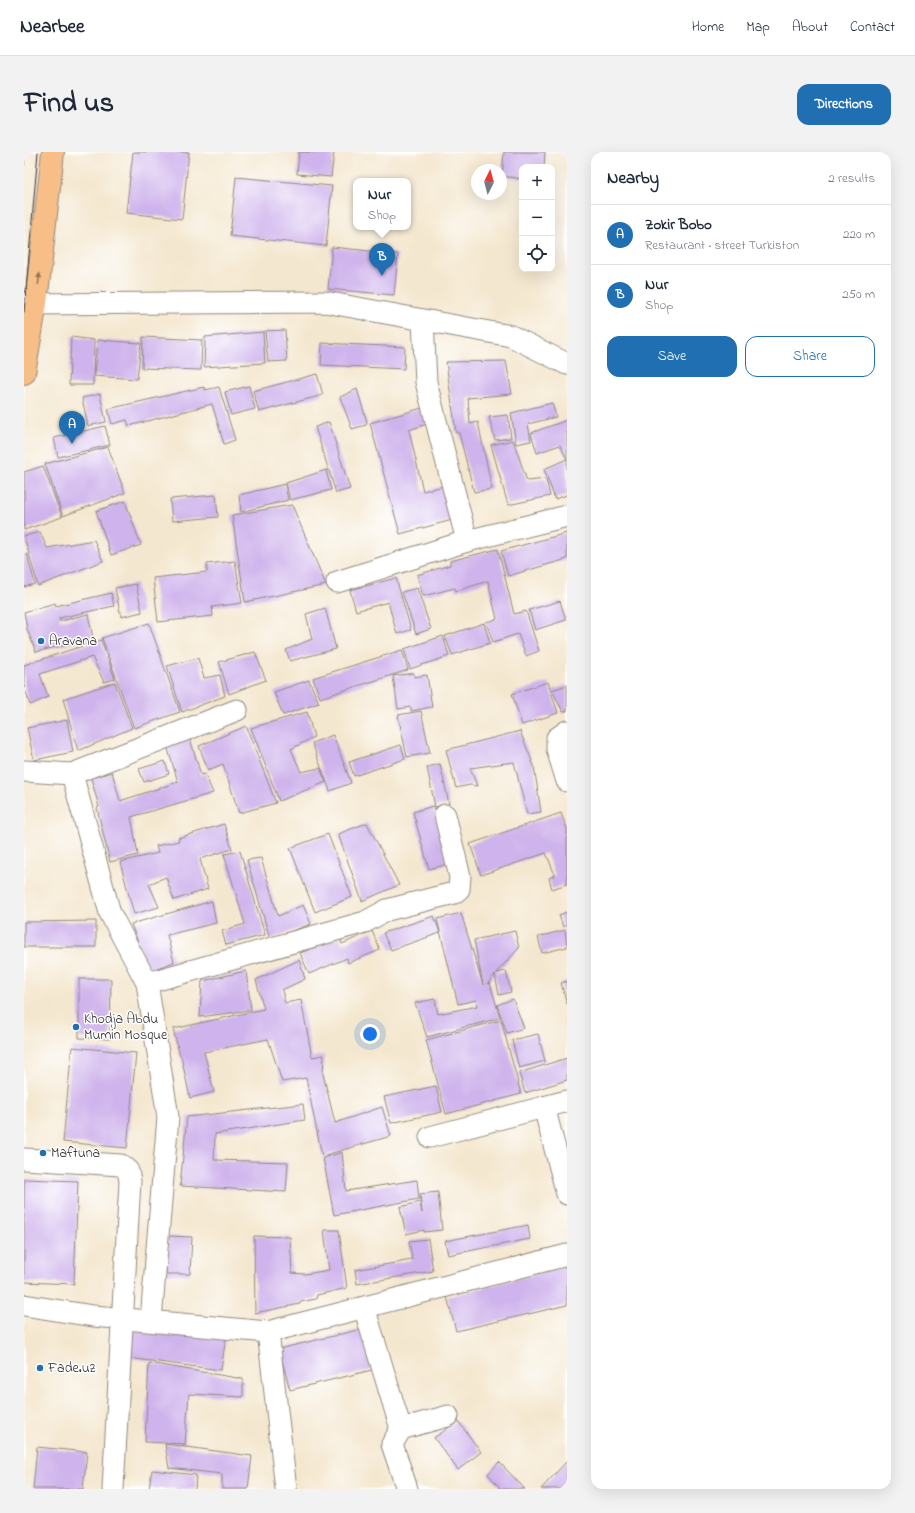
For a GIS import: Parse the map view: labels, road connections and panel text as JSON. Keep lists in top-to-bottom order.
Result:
{
  "places": [
    "Aravana",
    "Khodja Abdu Mumin Mosque",
    "Maftuna",
    "Fade.uz"
  ],
  "north": "top",
  "page": {
    "header": "Nearbee",
    "nav": [
      "Home",
      "Map",
      "About",
      "Contact"
    ],
    "title": "Find us",
    "buttons": [
      "Directions",
      ["Save", "Share"]
    ],
    "heading": ["Nearby", "2 results"],
    "map_buttons": ["+", "−"],
    "popup": ["Nur", "Shop"],
    "list": [
      {
        "mark": "A",
        "name": "Zokir Bobo",
        "note": "Restaurant · street Turkiston",
        "value": "220 m"
      },
      {
        "mark": "B",
        "name": "Nur",
        "note": "Shop",
        "value": "250 m"
      }
    ],
    "pins": ["B", "A"]
  }
}
